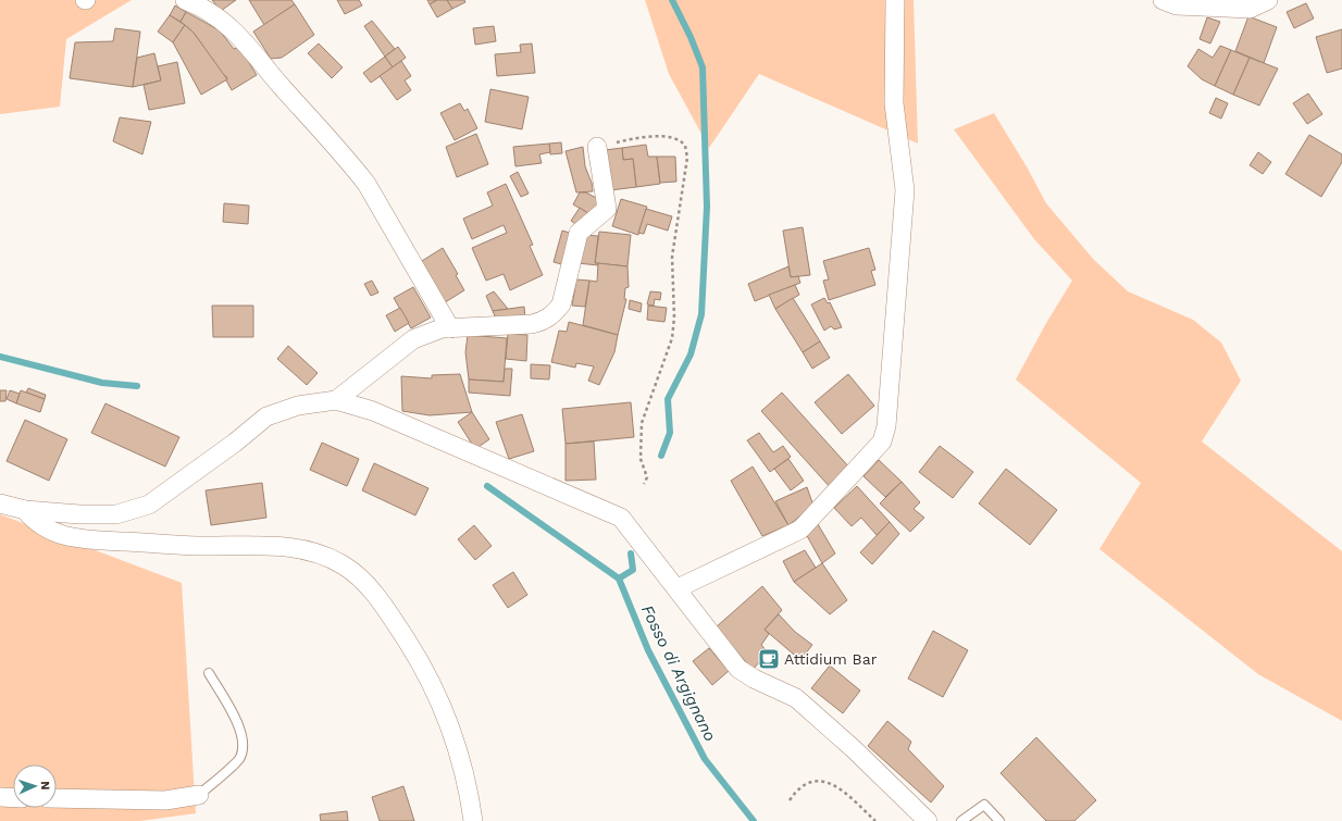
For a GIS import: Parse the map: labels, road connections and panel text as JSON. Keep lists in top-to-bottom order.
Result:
{
  "water": ["Fosso di Argignano"],
  "places": {
    "cafe": ["Attidium Bar"]
  },
  "north": "right"
}
